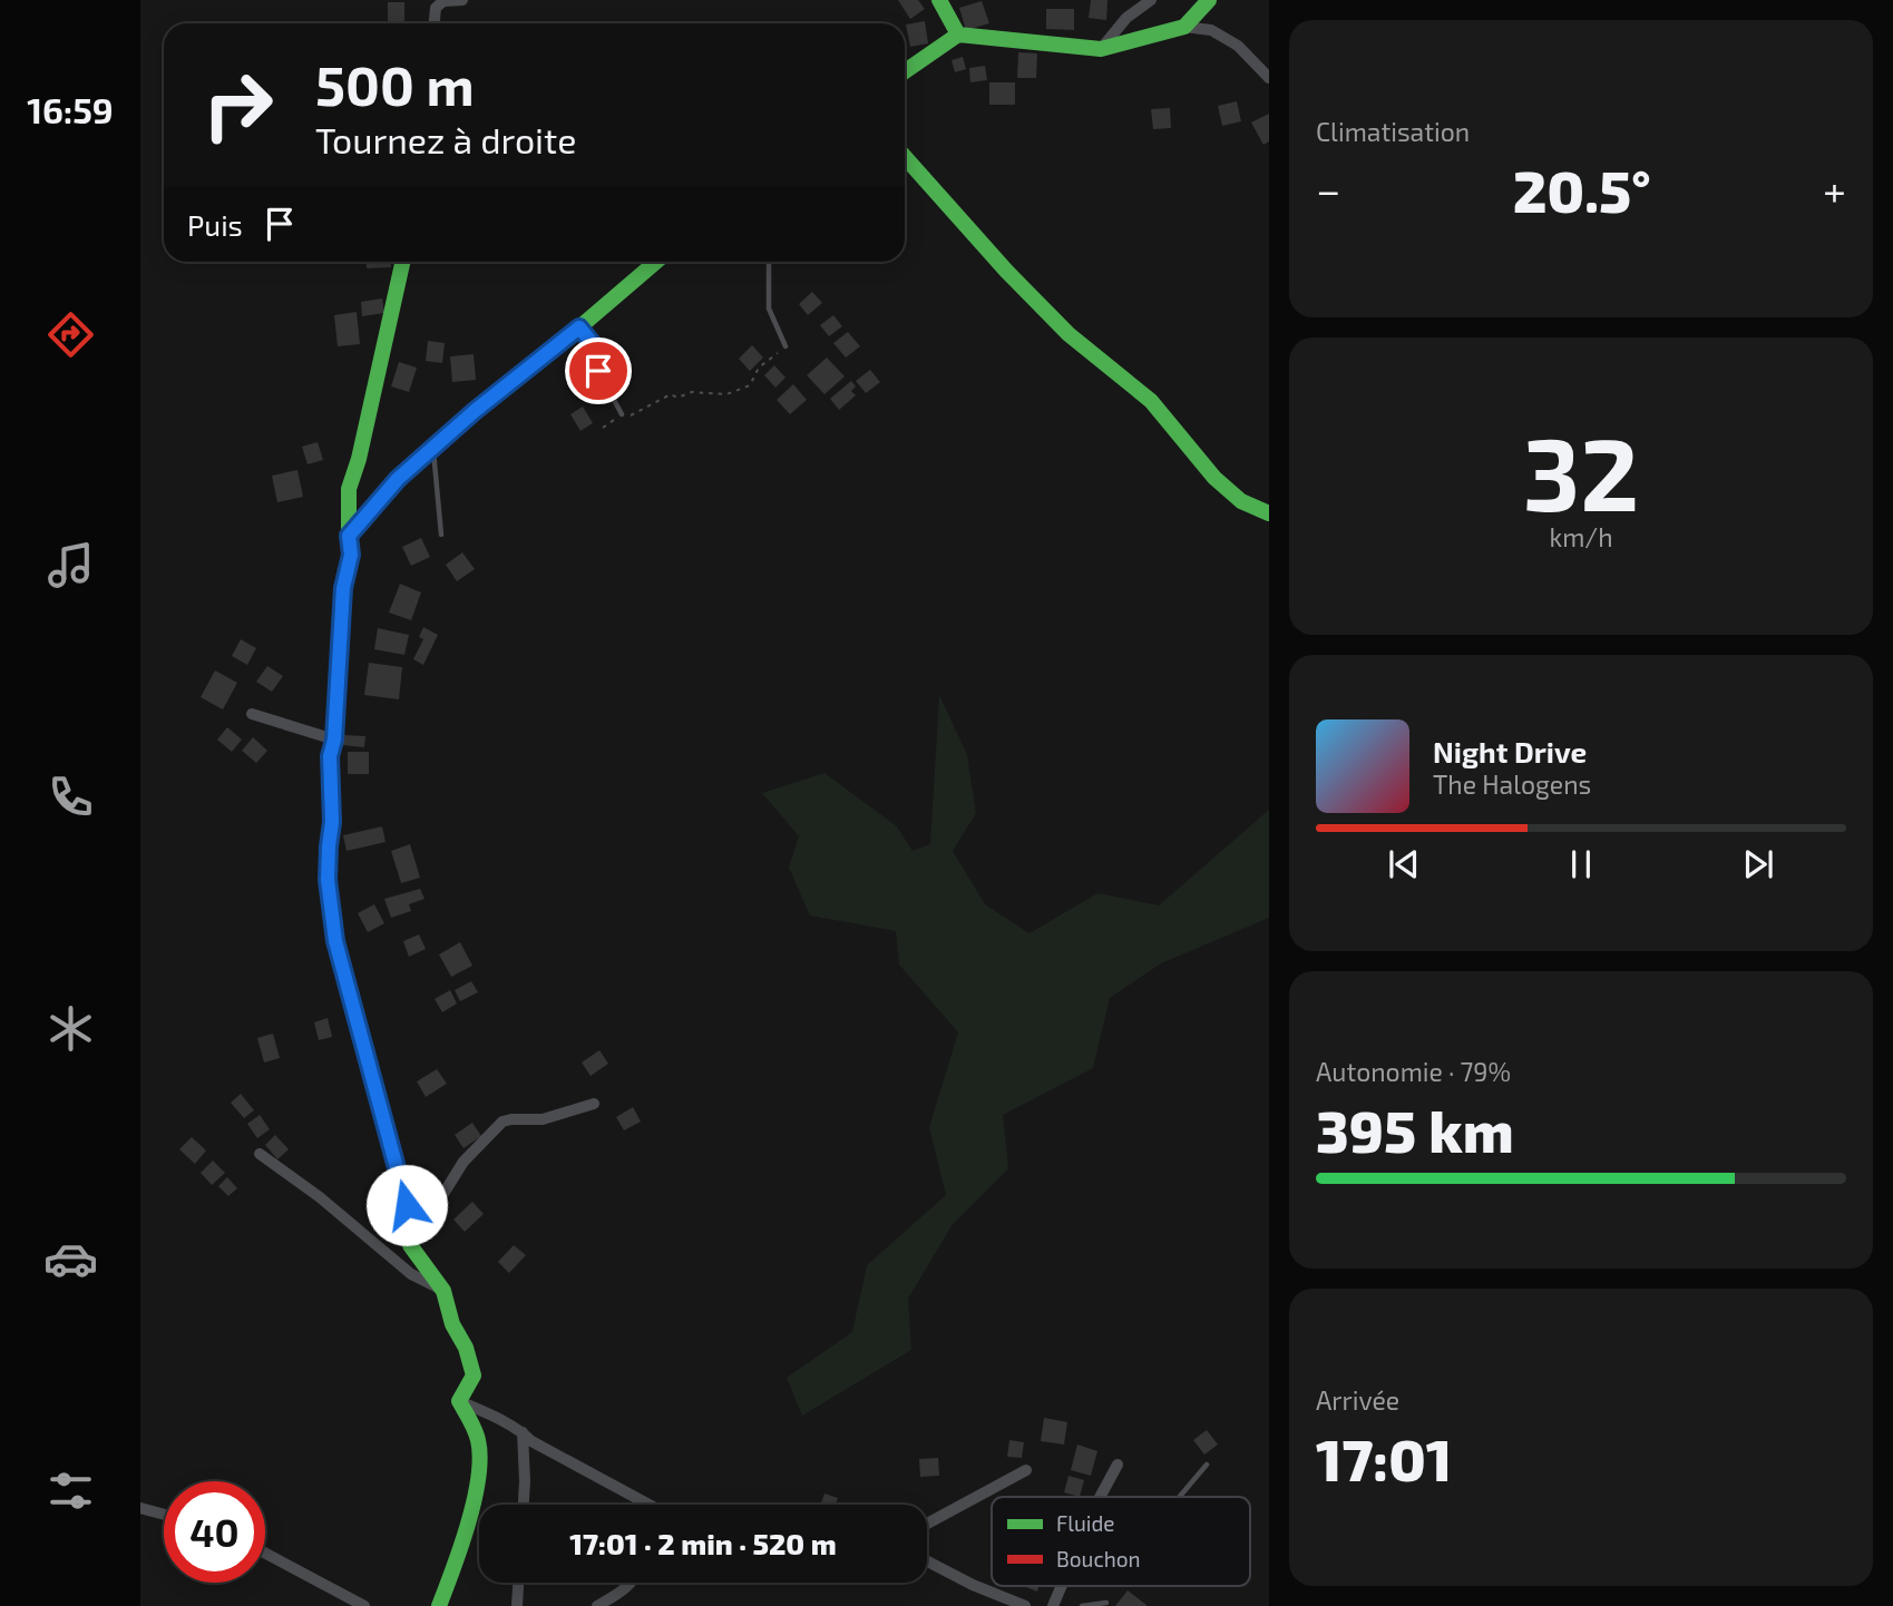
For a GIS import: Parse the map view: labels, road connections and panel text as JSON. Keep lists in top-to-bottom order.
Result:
{
  "legend": ["Fluide", "Bouchon"],
  "page": {
    "tabs": "16:59",
    "tile": [
      "Climatisation",
      ["32", "km/h"],
      ["Autonomie · 79%", "395 km"],
      ["Arrivée", "17:01"]
    ],
    "turn": ["500 m", "Tournez à droite"],
    "heat": ["−", "20.5°", "+"],
    "then": "Puis",
    "song": ["Night Drive", "The Halogens"],
    "limit": "40",
    "trip": "17:01 · 2 min · 520 m"
  }
}
